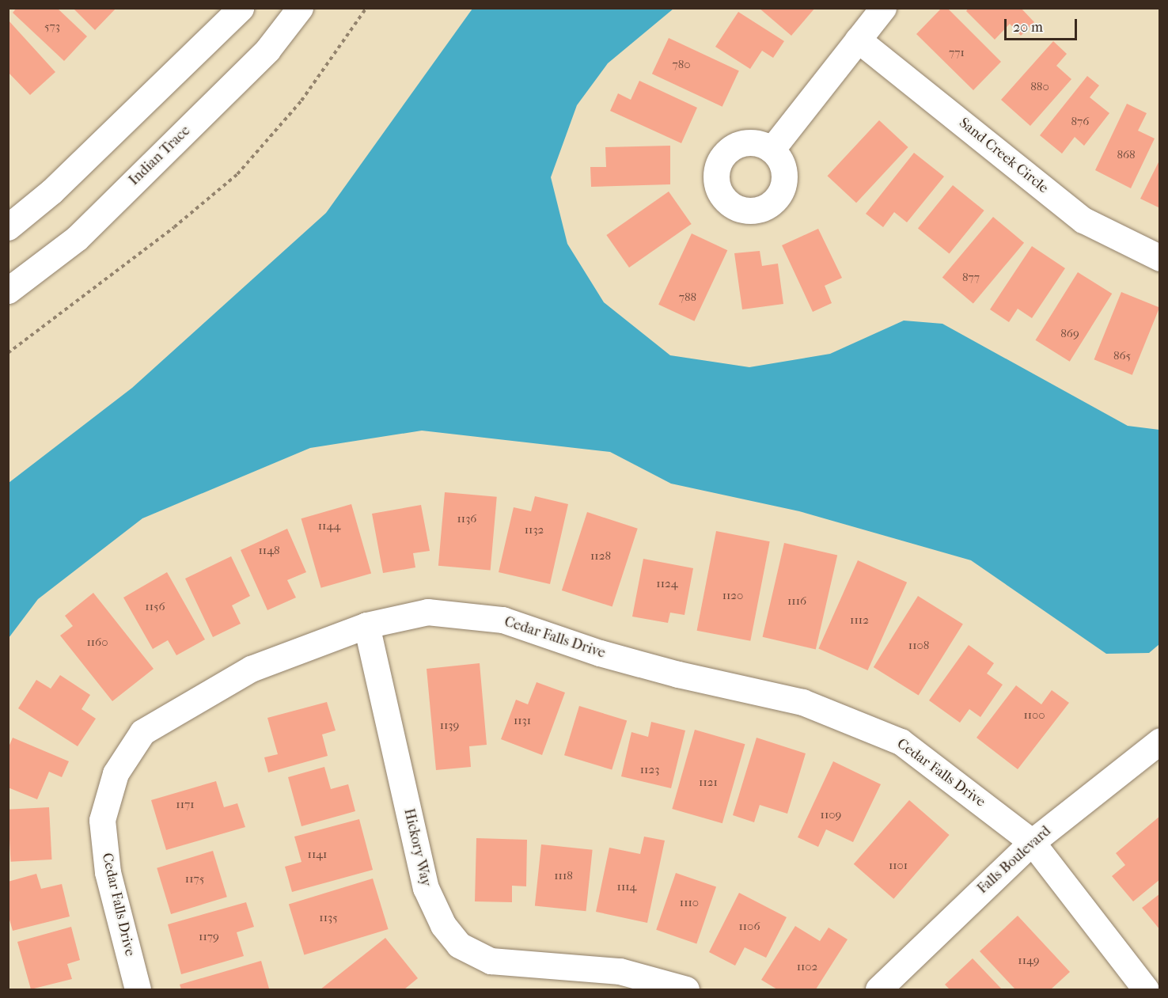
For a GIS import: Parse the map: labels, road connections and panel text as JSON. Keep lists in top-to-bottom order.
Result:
{
  "streets": {
    "street": [
      "Indian Trace",
      "Sand Creek Circle",
      "Cedar Falls Drive",
      "Hickory Way",
      "Falls Boulevard"
    ]
  },
  "crossings": [
    ["Cedar Falls Drive", "Hickory Way"],
    ["Cedar Falls Drive", "Falls Boulevard"]
  ],
  "house_numbers": [
    "573",
    "771",
    "780",
    "880",
    "876",
    "868",
    "877",
    "788",
    "869",
    "865",
    "1136",
    "1144",
    "1132",
    "1148",
    "1128",
    "1124",
    "1120",
    "1116",
    "1156",
    "1112",
    "1160",
    "1108",
    "1100",
    "1131",
    "1139",
    "1123",
    "1121",
    "1171",
    "1109",
    "1141",
    "1101",
    "1118",
    "1175",
    "1114",
    "1110",
    "1135",
    "1106",
    "1179",
    "1149",
    "1102"
  ],
  "scale_bar": "20 m"
}
